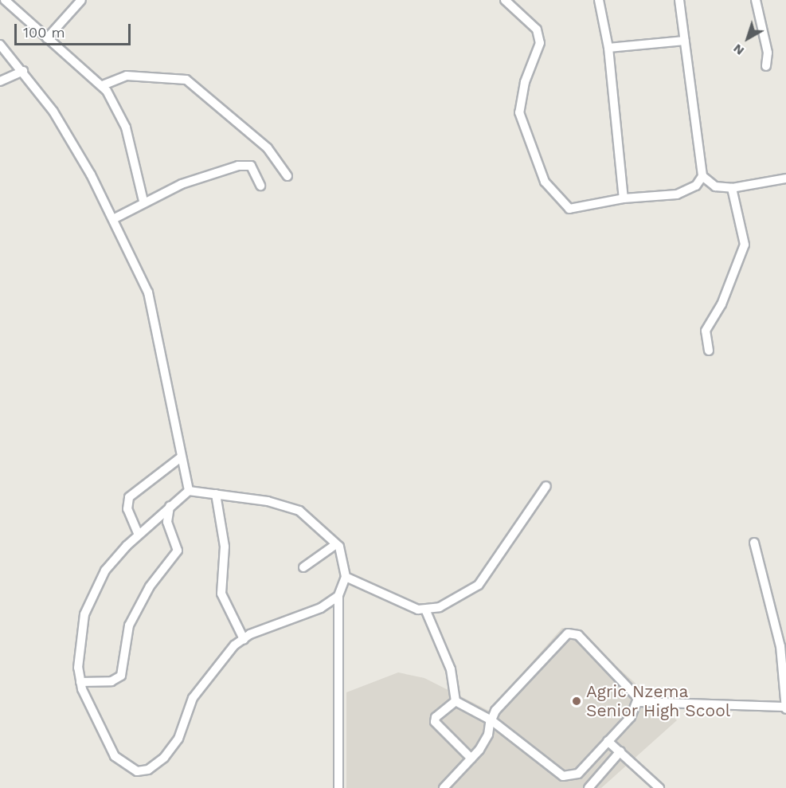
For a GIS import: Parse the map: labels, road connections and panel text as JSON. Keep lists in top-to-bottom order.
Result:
{
  "places": ["Agric Nzema Senior High Scool"],
  "scale_bar": "100 m",
  "north": "bottom left"
}
